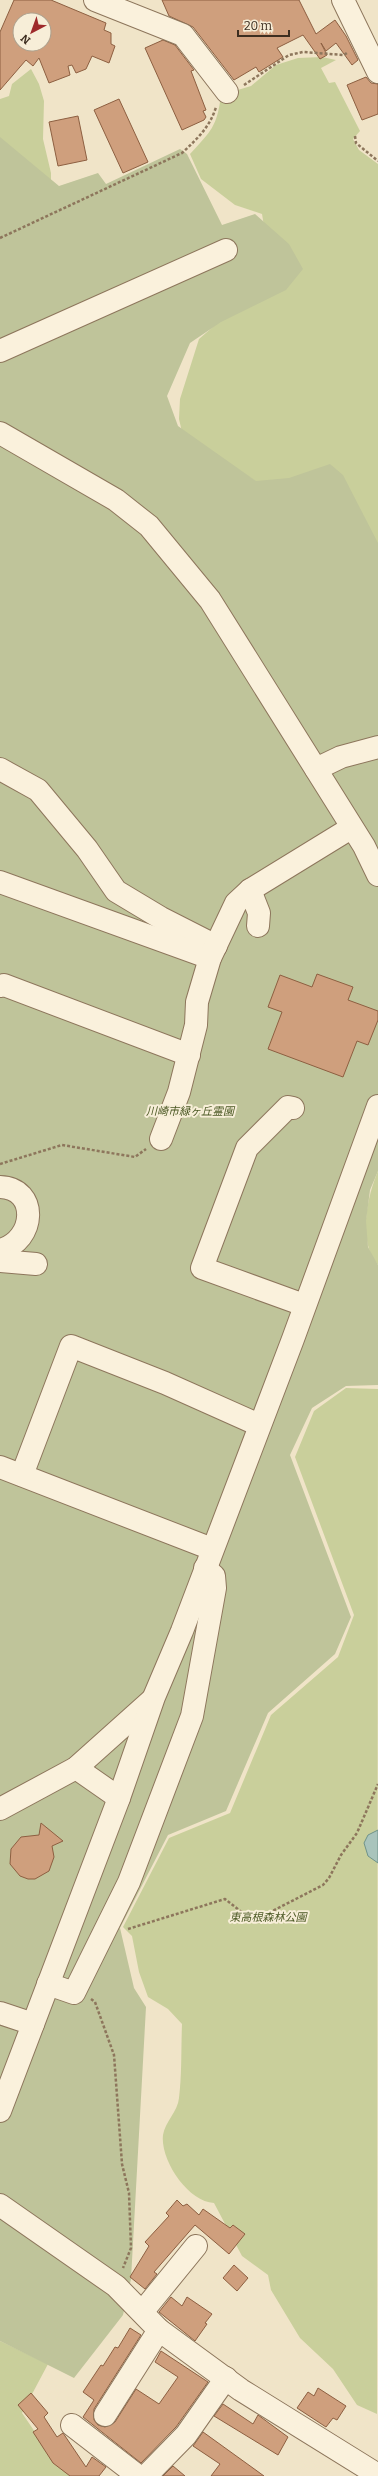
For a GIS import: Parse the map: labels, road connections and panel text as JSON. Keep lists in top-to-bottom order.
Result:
{
  "parks": ["川崎市緑ヶ丘霊園", "東高根森林公園"],
  "scale_bar": "20 m",
  "north": "bottom left"
}
